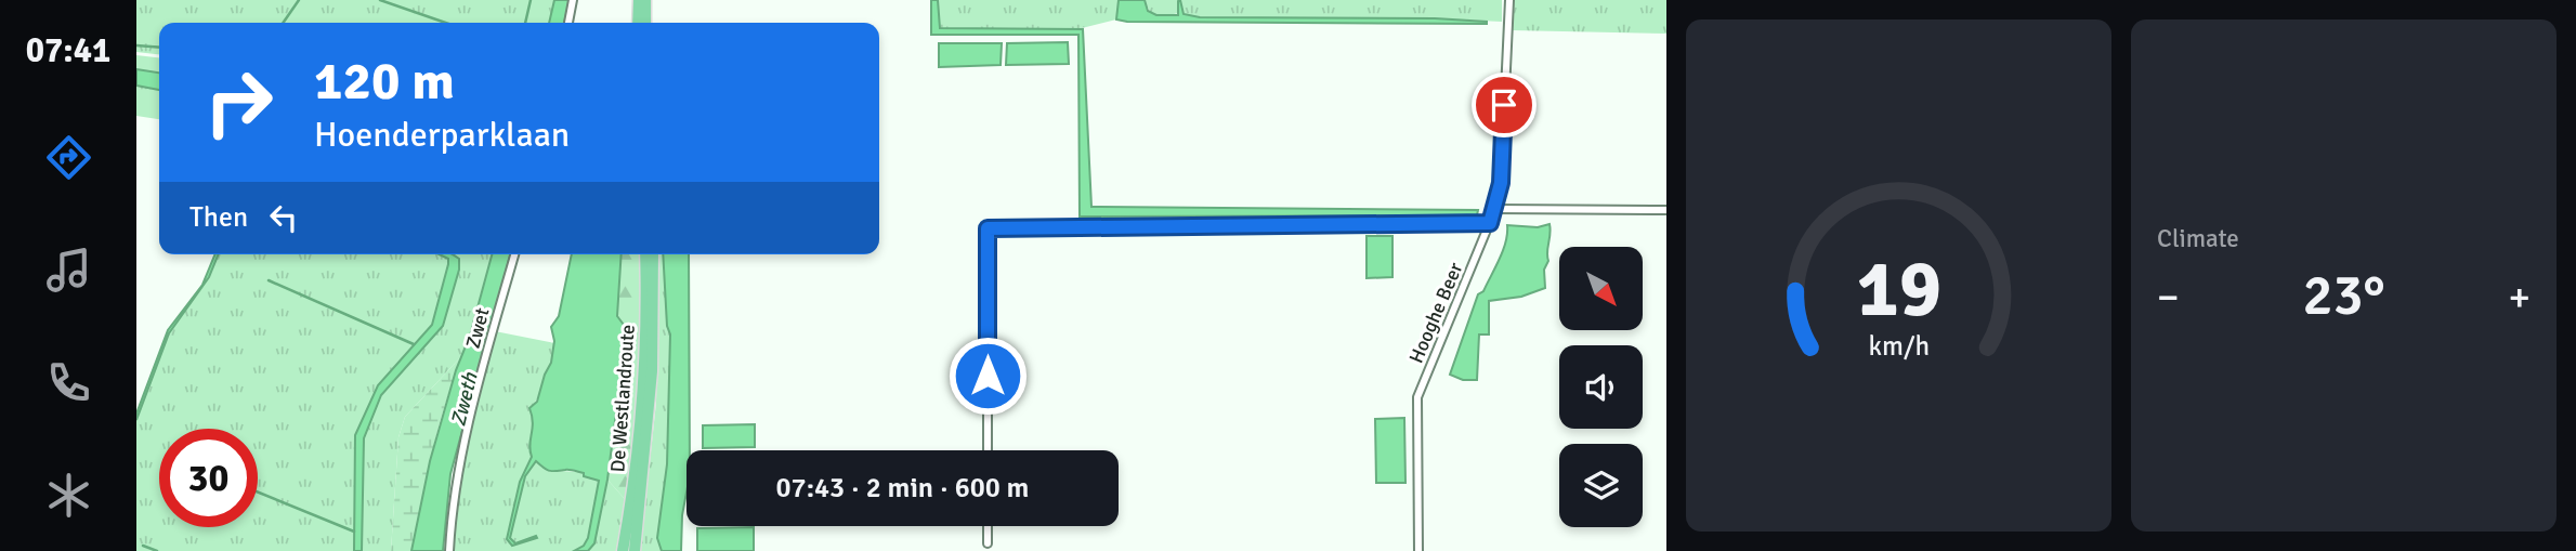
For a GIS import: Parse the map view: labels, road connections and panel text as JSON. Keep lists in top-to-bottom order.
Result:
{
  "streets": {
    "main road": ["De Westlandroute"],
    "street": ["Hooghe Beer", "Zwet"]
  },
  "water": ["Zweth"],
  "north": "bottom right",
  "page": {
    "tabs": "07:41",
    "tile": "Climate",
    "turn": ["120 m", "Hoenderparklaan"],
    "then": "Then",
    "heat": ["−", "23°", "+"],
    "limit": "30",
    "trip": "07:43 · 2 min · 600 m",
    "gauge": ["19", "km/h"]
  }
}
